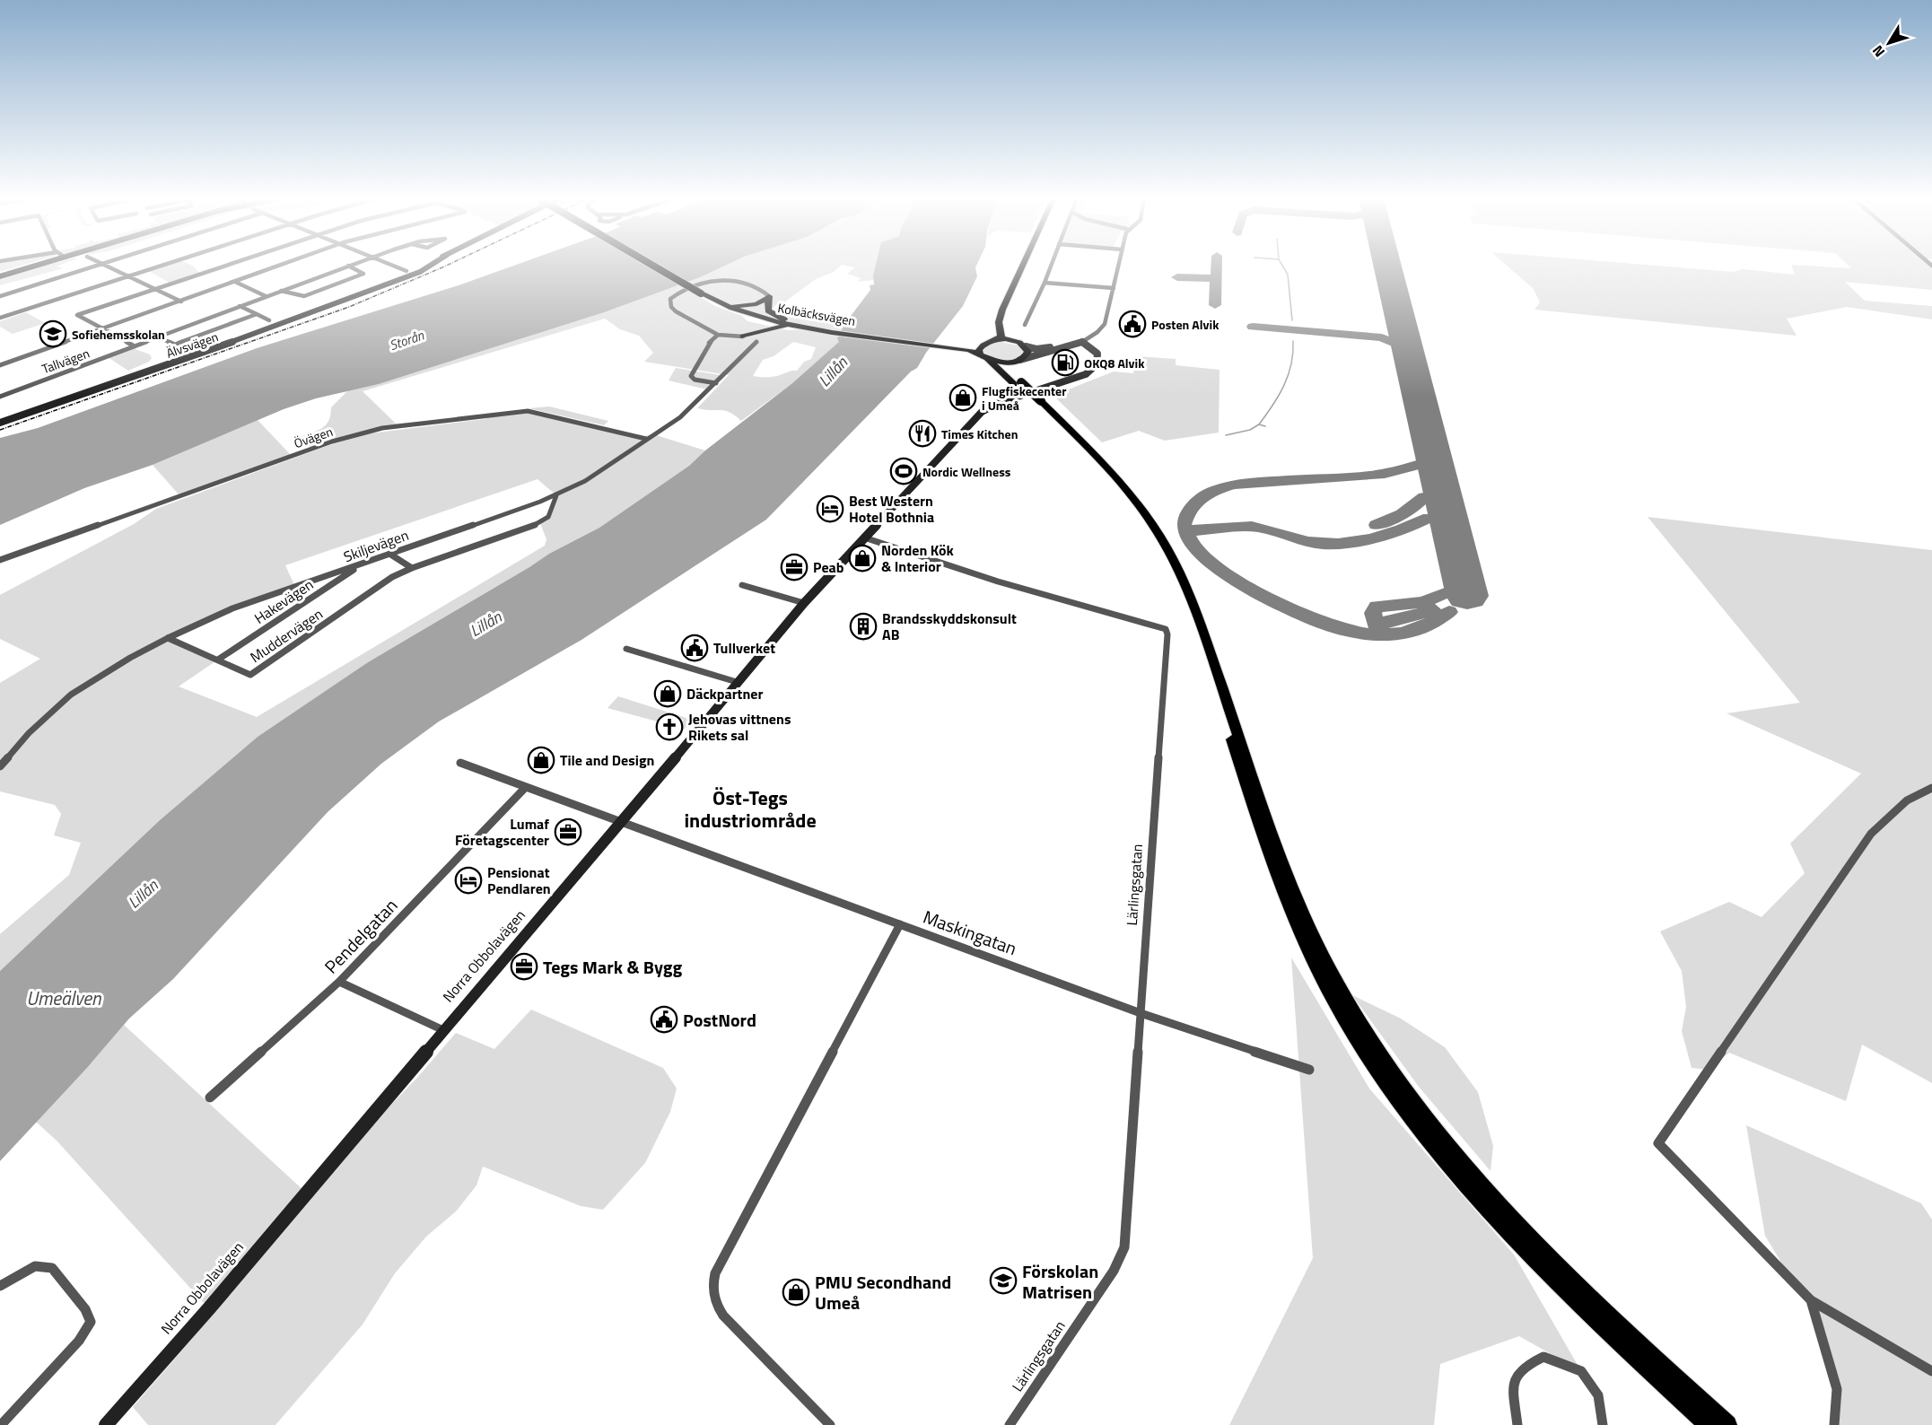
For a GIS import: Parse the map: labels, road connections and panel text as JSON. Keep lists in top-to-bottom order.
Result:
{
  "streets": {
    "highway": ["Kolbäcksvägen"],
    "street": [
      "Älvsvägen",
      "Tallvägen",
      "Övägen",
      "Skiljevägen",
      "Hakevägen",
      "Muddervägen",
      "Lärlingsgatan",
      "Maskingatan",
      "Pendelgatan",
      "Norra Obbolavägen"
    ]
  },
  "crossings": [
    ["Övägen", "Skiljevägen"],
    ["Skiljevägen", "Hakevägen"],
    ["Skiljevägen", "Muddervägen"],
    ["Hakevägen", "Muddervägen"],
    ["Lärlingsgatan", "Maskingatan"],
    ["Lärlingsgatan", "Norra Obbolavägen"],
    ["Maskingatan", "Pendelgatan"],
    ["Maskingatan", "Norra Obbolavägen"]
  ],
  "districts": ["Öst-Tegs industriområde"],
  "water": ["Storån", "Lillån", "Umeälven"],
  "places": {
    "public building": ["Posten Alvik", "Tullverket", "PostNord"],
    "school or university": ["Sofiehemsskolan", "Förskolan Matrisen"],
    "fuel station": ["OKQ8 Alvik"],
    "shop": [
      "Flugfiskecenter i Umeå",
      "Norden Kök & Interior",
      "Däckpartner",
      "Tile and Design",
      "PMU Secondhand Umeå"
    ],
    "restaurant": ["Times Kitchen"],
    "sports": ["Nordic Wellness"],
    "hotel": ["Best Western Hotel Bothnia", "Pensionat Pendlaren"],
    "office": ["Peab", "Lumaf Företagscenter", "Tegs Mark & Bygg"],
    "building": ["Brandsskyddskonsult AB"],
    "church": ["Jehovas vittnens Rikets sal"]
  },
  "north": "bottom left"
}
